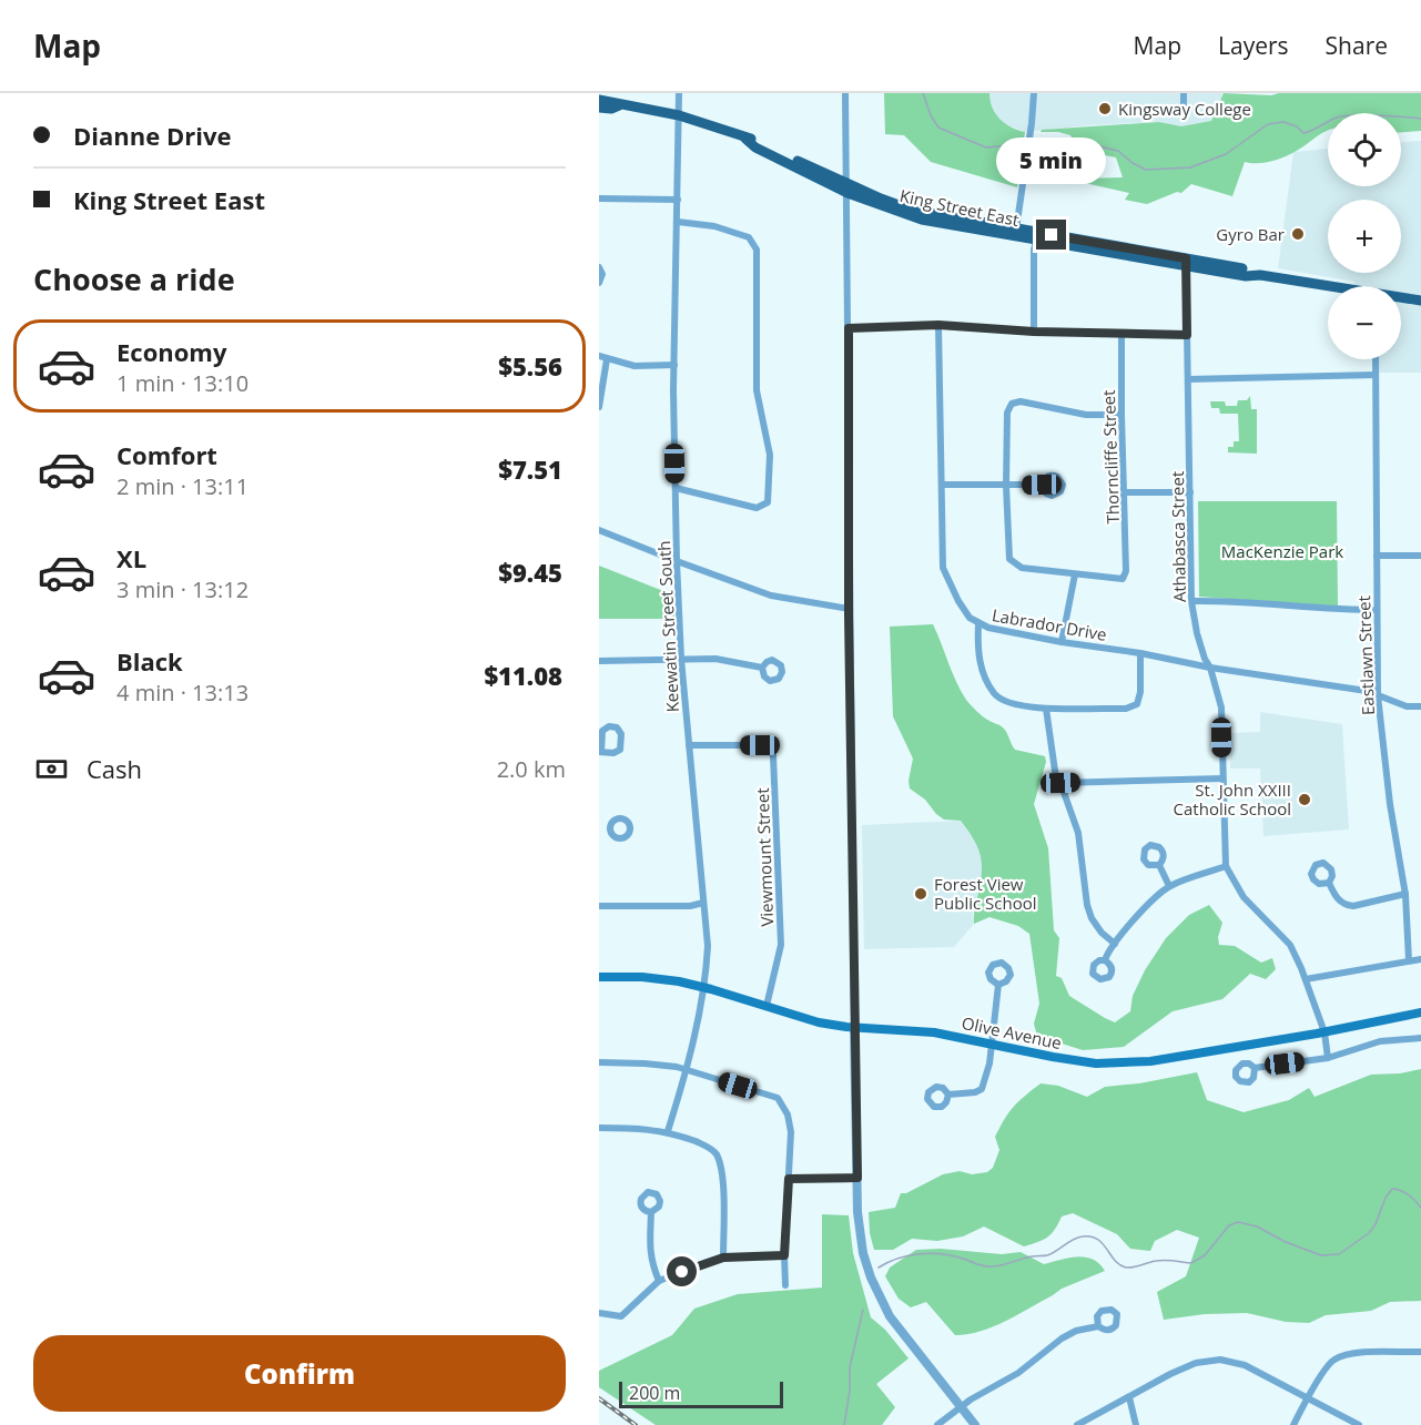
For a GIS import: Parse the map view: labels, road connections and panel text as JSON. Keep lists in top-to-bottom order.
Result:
{
  "streets": {
    "main road": ["King Street East", "Olive Avenue"],
    "street": [
      "Thorncliffe Street",
      "Athabasca Street",
      "Labrador Drive",
      "Keewatin Street South",
      "Eastlawn Street",
      "Viewmount Street"
    ]
  },
  "crossings": [
    ["King Street East", "Athabasca Street"],
    ["King Street East", "Keewatin Street South"],
    ["Athabasca Street", "Labrador Drive"],
    ["Athabasca Street", "Olive Avenue"],
    ["Labrador Drive", "Eastlawn Street"],
    ["Keewatin Street South", "Viewmount Street"],
    ["Keewatin Street South", "Olive Avenue"],
    ["Viewmount Street", "Olive Avenue"]
  ],
  "parks": ["MacKenzie Park"],
  "places": [
    "Kingsway College",
    "Gyro Bar",
    "St. John XXIII Catholic School",
    "Forest View Public School"
  ],
  "scale_bar": "200 m",
  "page": {
    "header": "Map",
    "nav": ["Map", "Layers", "Share"],
    "banner": ["Dianne Drive", "King Street East"],
    "map_buttons": ["+", "−"],
    "bubble": "5 min",
    "heading": "Choose a ride",
    "list": [
      {
        "name": "Economy",
        "note": "1 min · 13:10",
        "value": "$5.56"
      },
      {
        "name": "Comfort",
        "note": "2 min · 13:11",
        "value": "$7.51"
      },
      {
        "name": "XL",
        "note": "3 min · 13:12",
        "value": "$9.45"
      },
      {
        "name": "Black",
        "note": "4 min · 13:13",
        "value": "$11.08"
      }
    ],
    "pay": ["Cash", "2.0 km"],
    "buttons": "Confirm",
    "scale": "200 m"
  }
}
